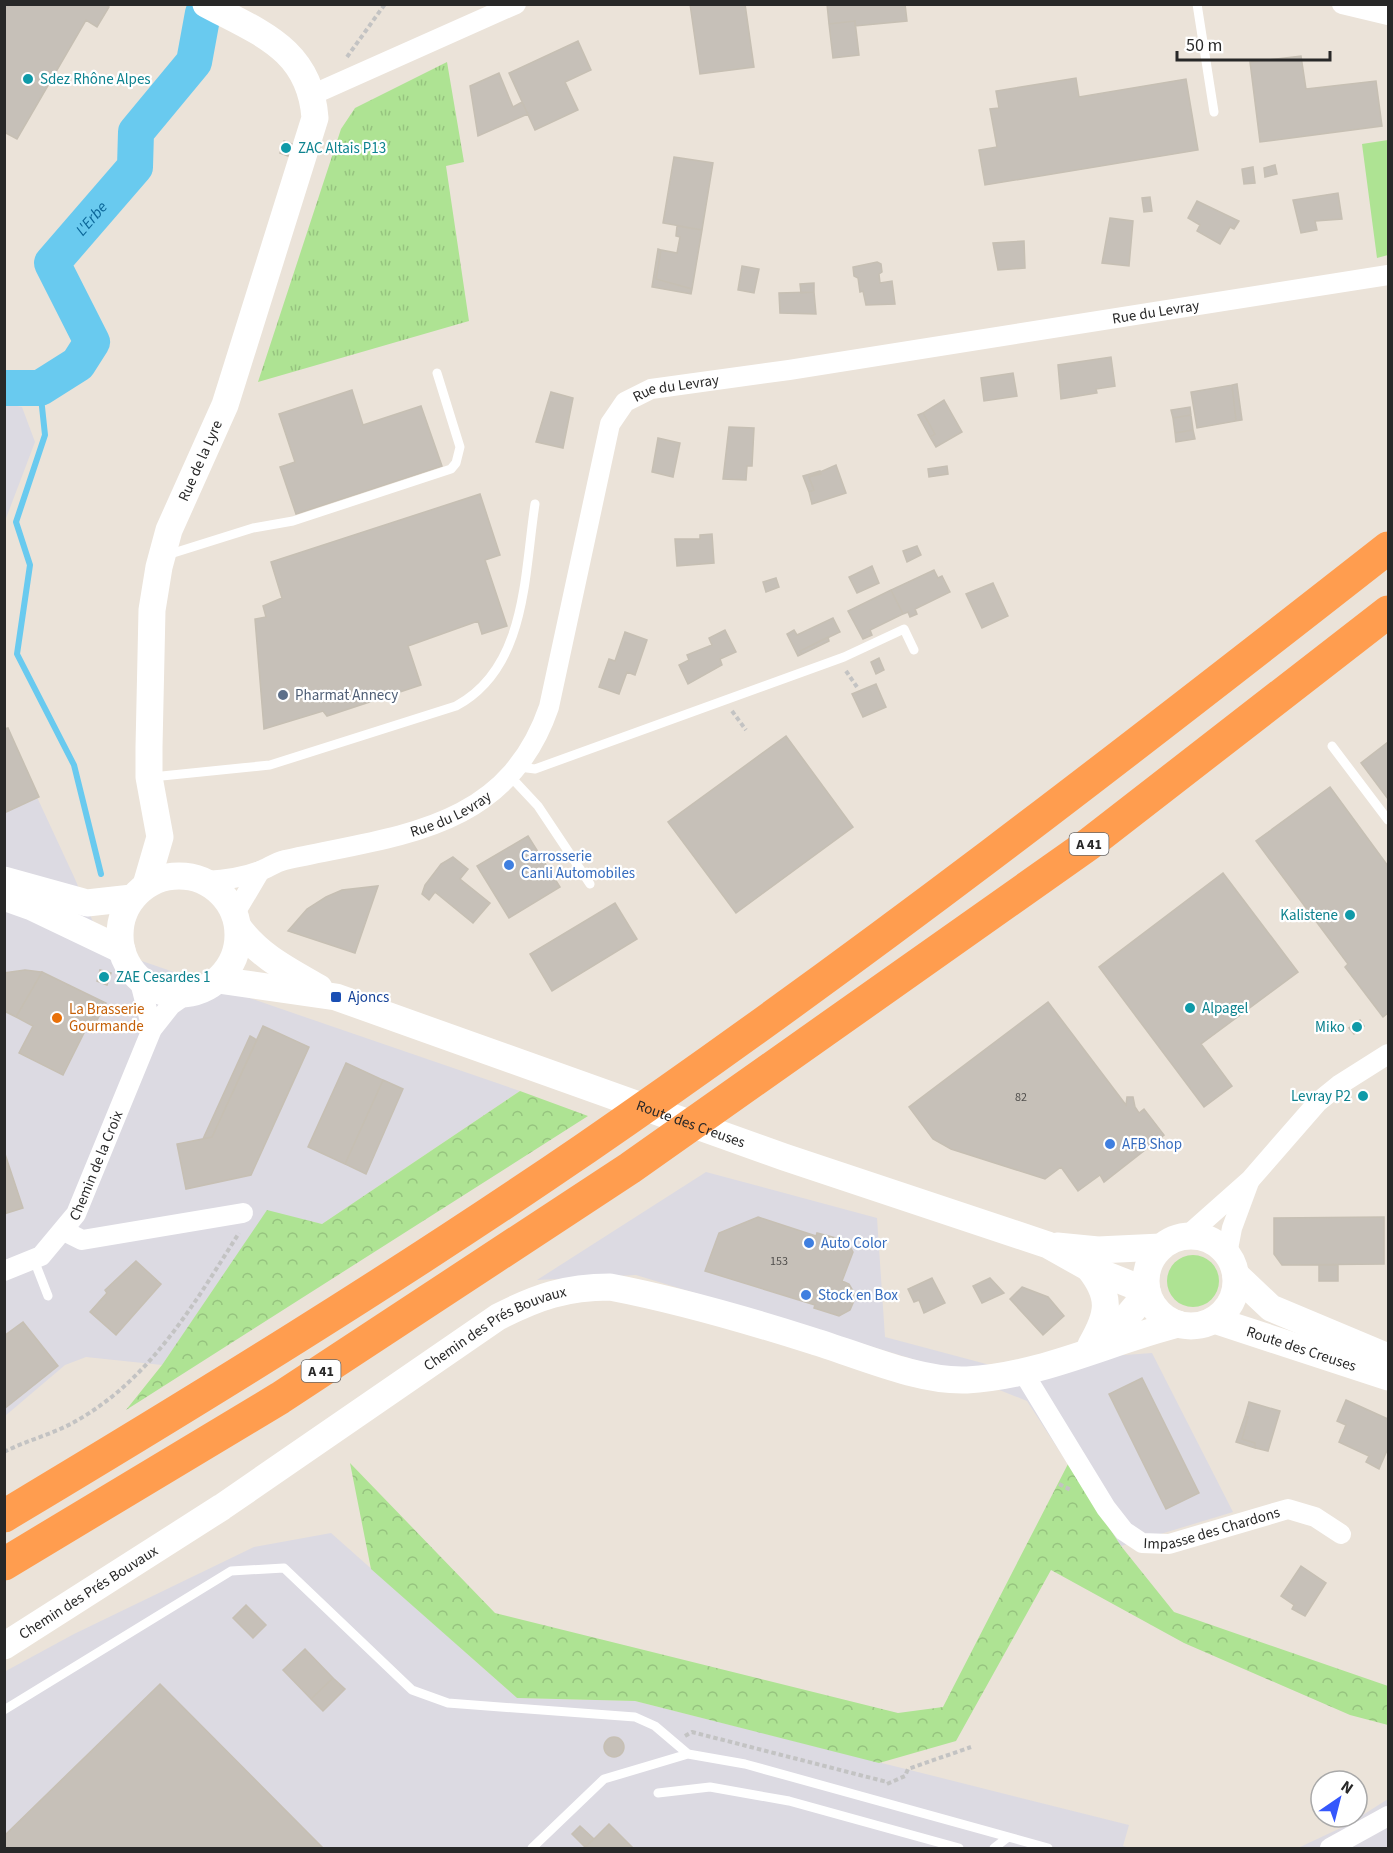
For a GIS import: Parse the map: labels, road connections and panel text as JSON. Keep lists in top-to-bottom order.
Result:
{
  "streets": {
    "highway": ["A 41"],
    "street": [
      "Rue du Levray",
      "Rue de la Lyre",
      "Route des Creuses",
      "Chemin de la Croix",
      "Chemin des Prés Bouvaux",
      "Impasse des Chardons"
    ]
  },
  "crossings": [
    ["Rue du Levray", "Rue de la Lyre"],
    ["Rue du Levray", "Route des Creuses"],
    ["Rue du Levray", "Chemin de la Croix"],
    ["Rue de la Lyre", "Route des Creuses"],
    ["Rue de la Lyre", "Chemin de la Croix"],
    ["Route des Creuses", "Chemin de la Croix"],
    ["Chemin des Prés Bouvaux", "Impasse des Chardons"]
  ],
  "water": ["L'Erbe"],
  "places": {
    "other": [
      "Sdez Rhône Alpes",
      "ZAC Altais P13",
      "Pharmat Annecy",
      "Carrosserie Canli Automobiles",
      "Kalistene",
      "ZAE Cesardes 1",
      "Alpagel",
      "La Brasserie Gourmande",
      "Miko",
      "Levray P2",
      "AFB Shop",
      "Auto Color",
      "Stock en Box"
    ],
    "transit": ["Ajoncs"]
  },
  "house_numbers": ["82", "153"],
  "scale_bar": "50 m",
  "north": "top right"
}
